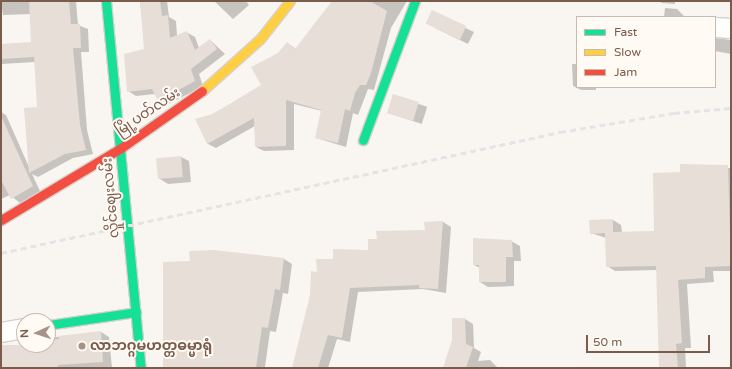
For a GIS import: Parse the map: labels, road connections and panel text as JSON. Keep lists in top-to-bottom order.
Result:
{
  "streets": {
    "street": ["မြို့ပတ်လမ်း", "လှိုင်ဈေးလမ်း"]
  },
  "crossings": [
    ["မြို့ပတ်လမ်း", "လှိုင်ဈေးလမ်း"]
  ],
  "places": ["လာဘဂ္ဂမဟတ္တဓမ္မာရုံ"],
  "legend": ["Fast", "Slow", "Jam"],
  "scale_bar": "50 m",
  "north": "left"
}
